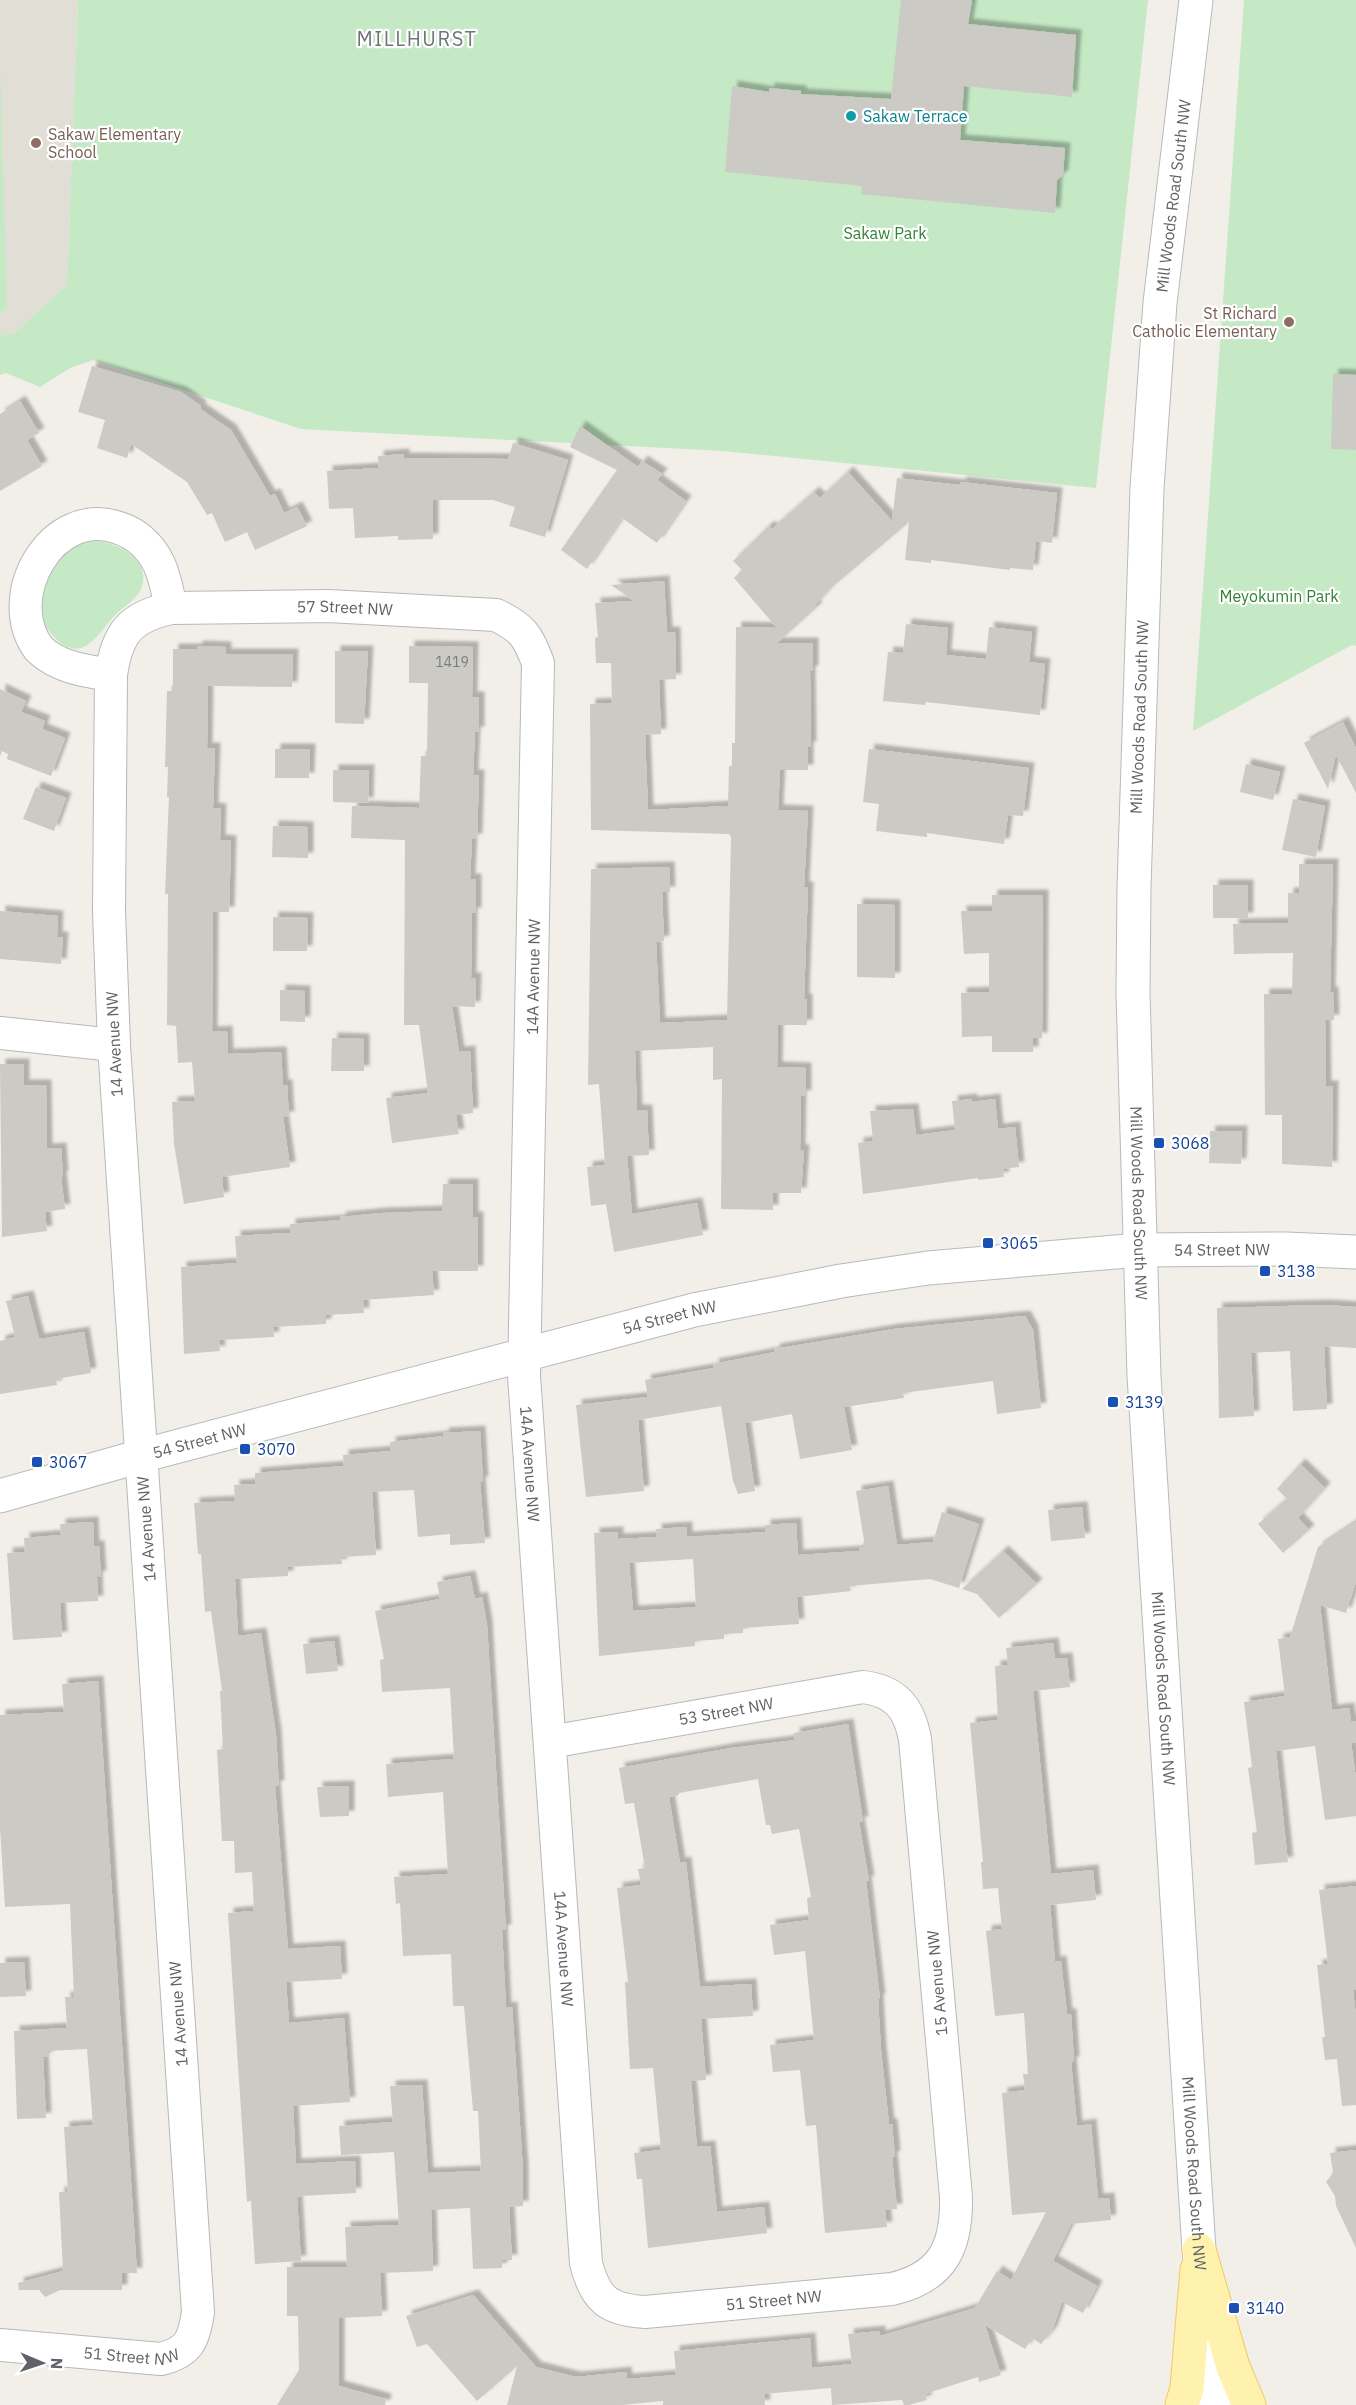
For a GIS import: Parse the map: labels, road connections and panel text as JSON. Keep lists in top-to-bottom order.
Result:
{
  "streets": {
    "street": [
      "Mill Woods Road South NW",
      "57 Street NW",
      "14A Avenue NW",
      "14 Avenue NW",
      "54 Street NW",
      "53 Street NW",
      "15 Avenue NW",
      "51 Street NW"
    ]
  },
  "crossings": [
    ["Mill Woods Road South NW", "54 Street NW"],
    ["57 Street NW", "14A Avenue NW"],
    ["57 Street NW", "14 Avenue NW"],
    ["14A Avenue NW", "54 Street NW"],
    ["14A Avenue NW", "53 Street NW"],
    ["14A Avenue NW", "51 Street NW"],
    ["14 Avenue NW", "54 Street NW"],
    ["14 Avenue NW", "51 Street NW"],
    ["53 Street NW", "15 Avenue NW"],
    ["15 Avenue NW", "51 Street NW"]
  ],
  "districts": ["MILLHURST"],
  "parks": ["Sakaw Park", "Meyokumin Park"],
  "places": {
    "other": ["Sakaw Terrace", "Sakaw Elementary School", "St Richard Catholic Elementary"],
    "transit": [
      "3068",
      "3065",
      "3138",
      "3139",
      "3070",
      "3067",
      "3140"
    ]
  },
  "house_numbers": ["1419"],
  "north": "right"
}
